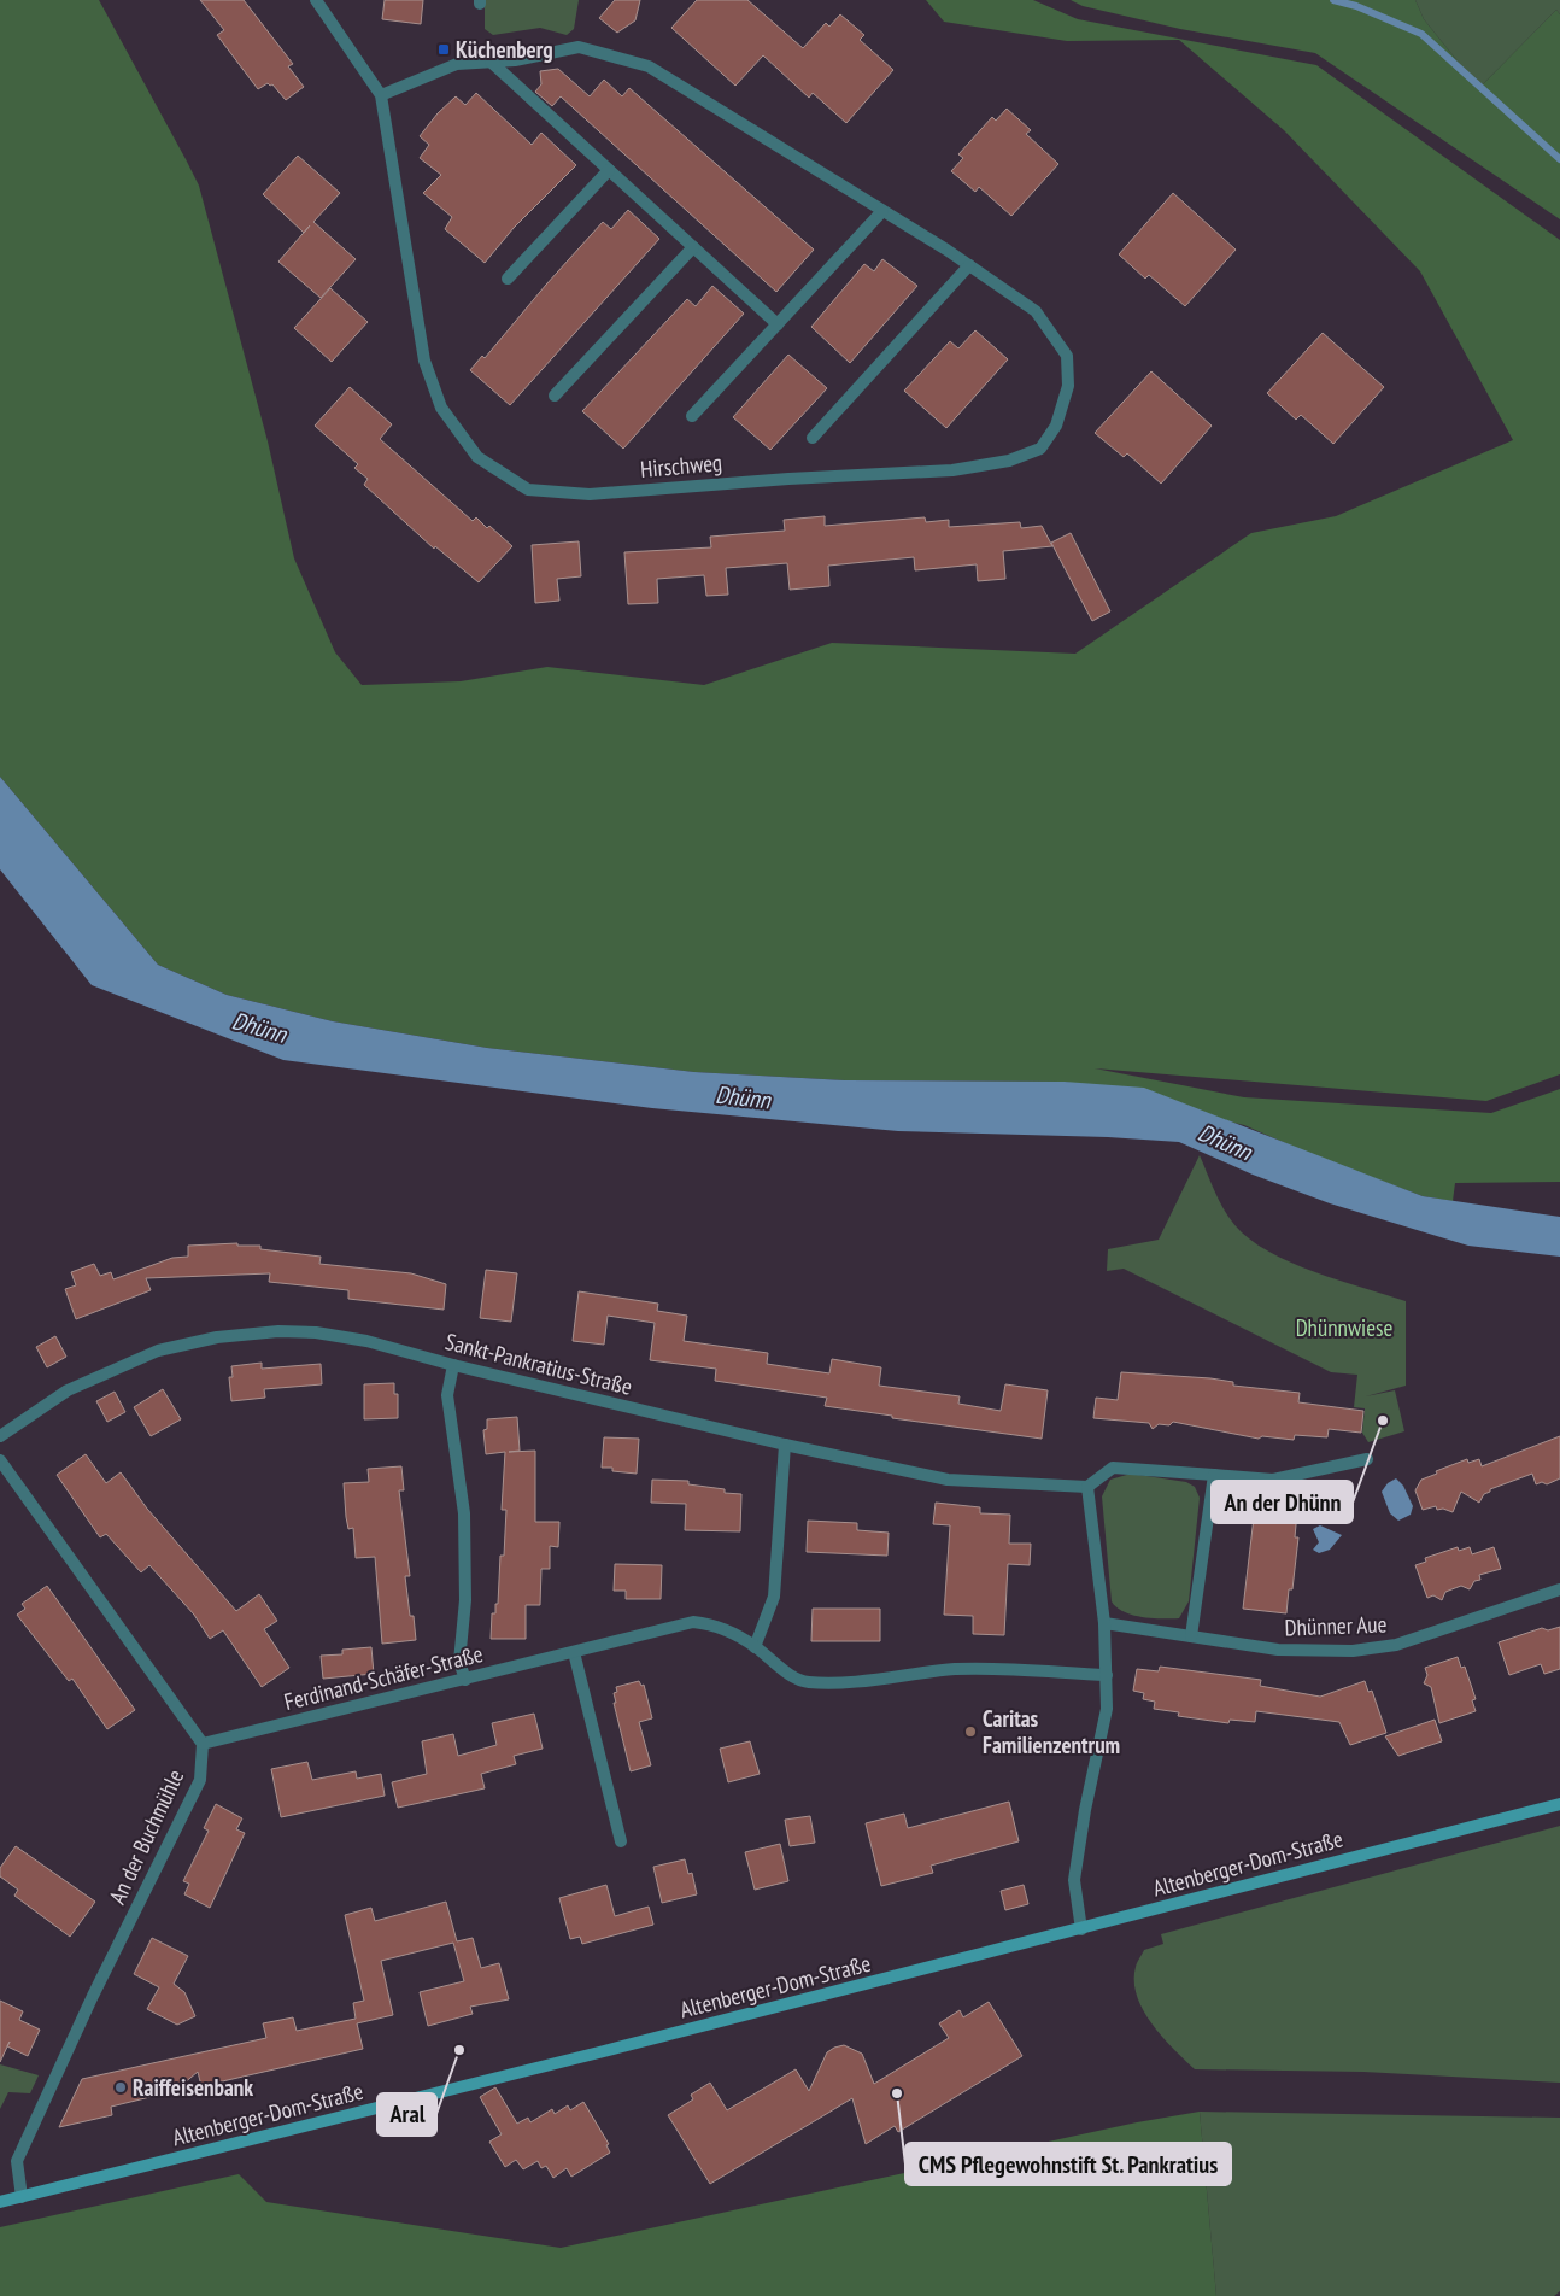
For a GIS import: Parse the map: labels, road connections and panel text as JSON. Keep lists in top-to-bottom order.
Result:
{
  "streets": {
    "main road": ["Altenberger-Dom-Straße"],
    "street": [
      "Hirschweg",
      "Sankt-Pankratius-Straße",
      "Dhünner Aue",
      "Ferdinand-Schäfer-Straße",
      "An der Buchmühle"
    ]
  },
  "crossings": [
    ["Ferdinand-Schäfer-Straße", "An der Buchmühle"],
    ["An der Buchmühle", "Altenberger-Dom-Straße"]
  ],
  "water": ["Dhünn"],
  "parks": ["Dhünnwiese"],
  "places": {
    "transit": ["Küchenberg"],
    "other": [
      "An der Dhünn",
      "Caritas Familienzentrum",
      "Aral",
      "Raiffeisenbank",
      "CMS Pflegewohnstift St. Pankratius"
    ]
  }
}
